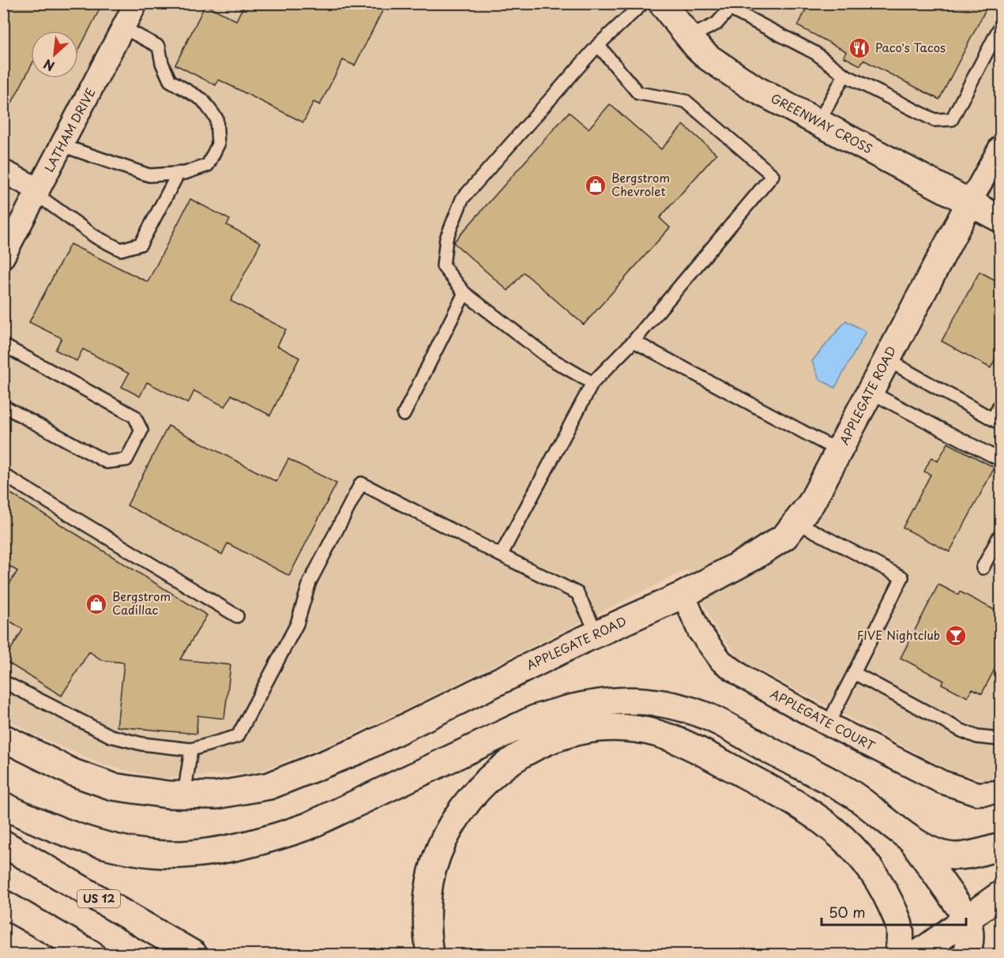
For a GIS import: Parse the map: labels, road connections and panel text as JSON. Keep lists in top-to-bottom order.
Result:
{
  "streets": {
    "main road": ["GREENWAY CROSS", "APPLEGATE ROAD", "US 12"],
    "street": ["LATHAM DRIVE", "APPLEGATE COURT"]
  },
  "crossings": [
    ["GREENWAY CROSS", "APPLEGATE ROAD"],
    ["APPLEGATE ROAD", "APPLEGATE COURT"]
  ],
  "places": {
    "restaurant": ["Paco's Tacos"],
    "shop": ["Bergstrom Chevrolet", "Bergstrom Cadillac"],
    "bar": ["FIVE Nightclub"]
  },
  "scale_bar": "50 m",
  "north": "bottom left"
}
